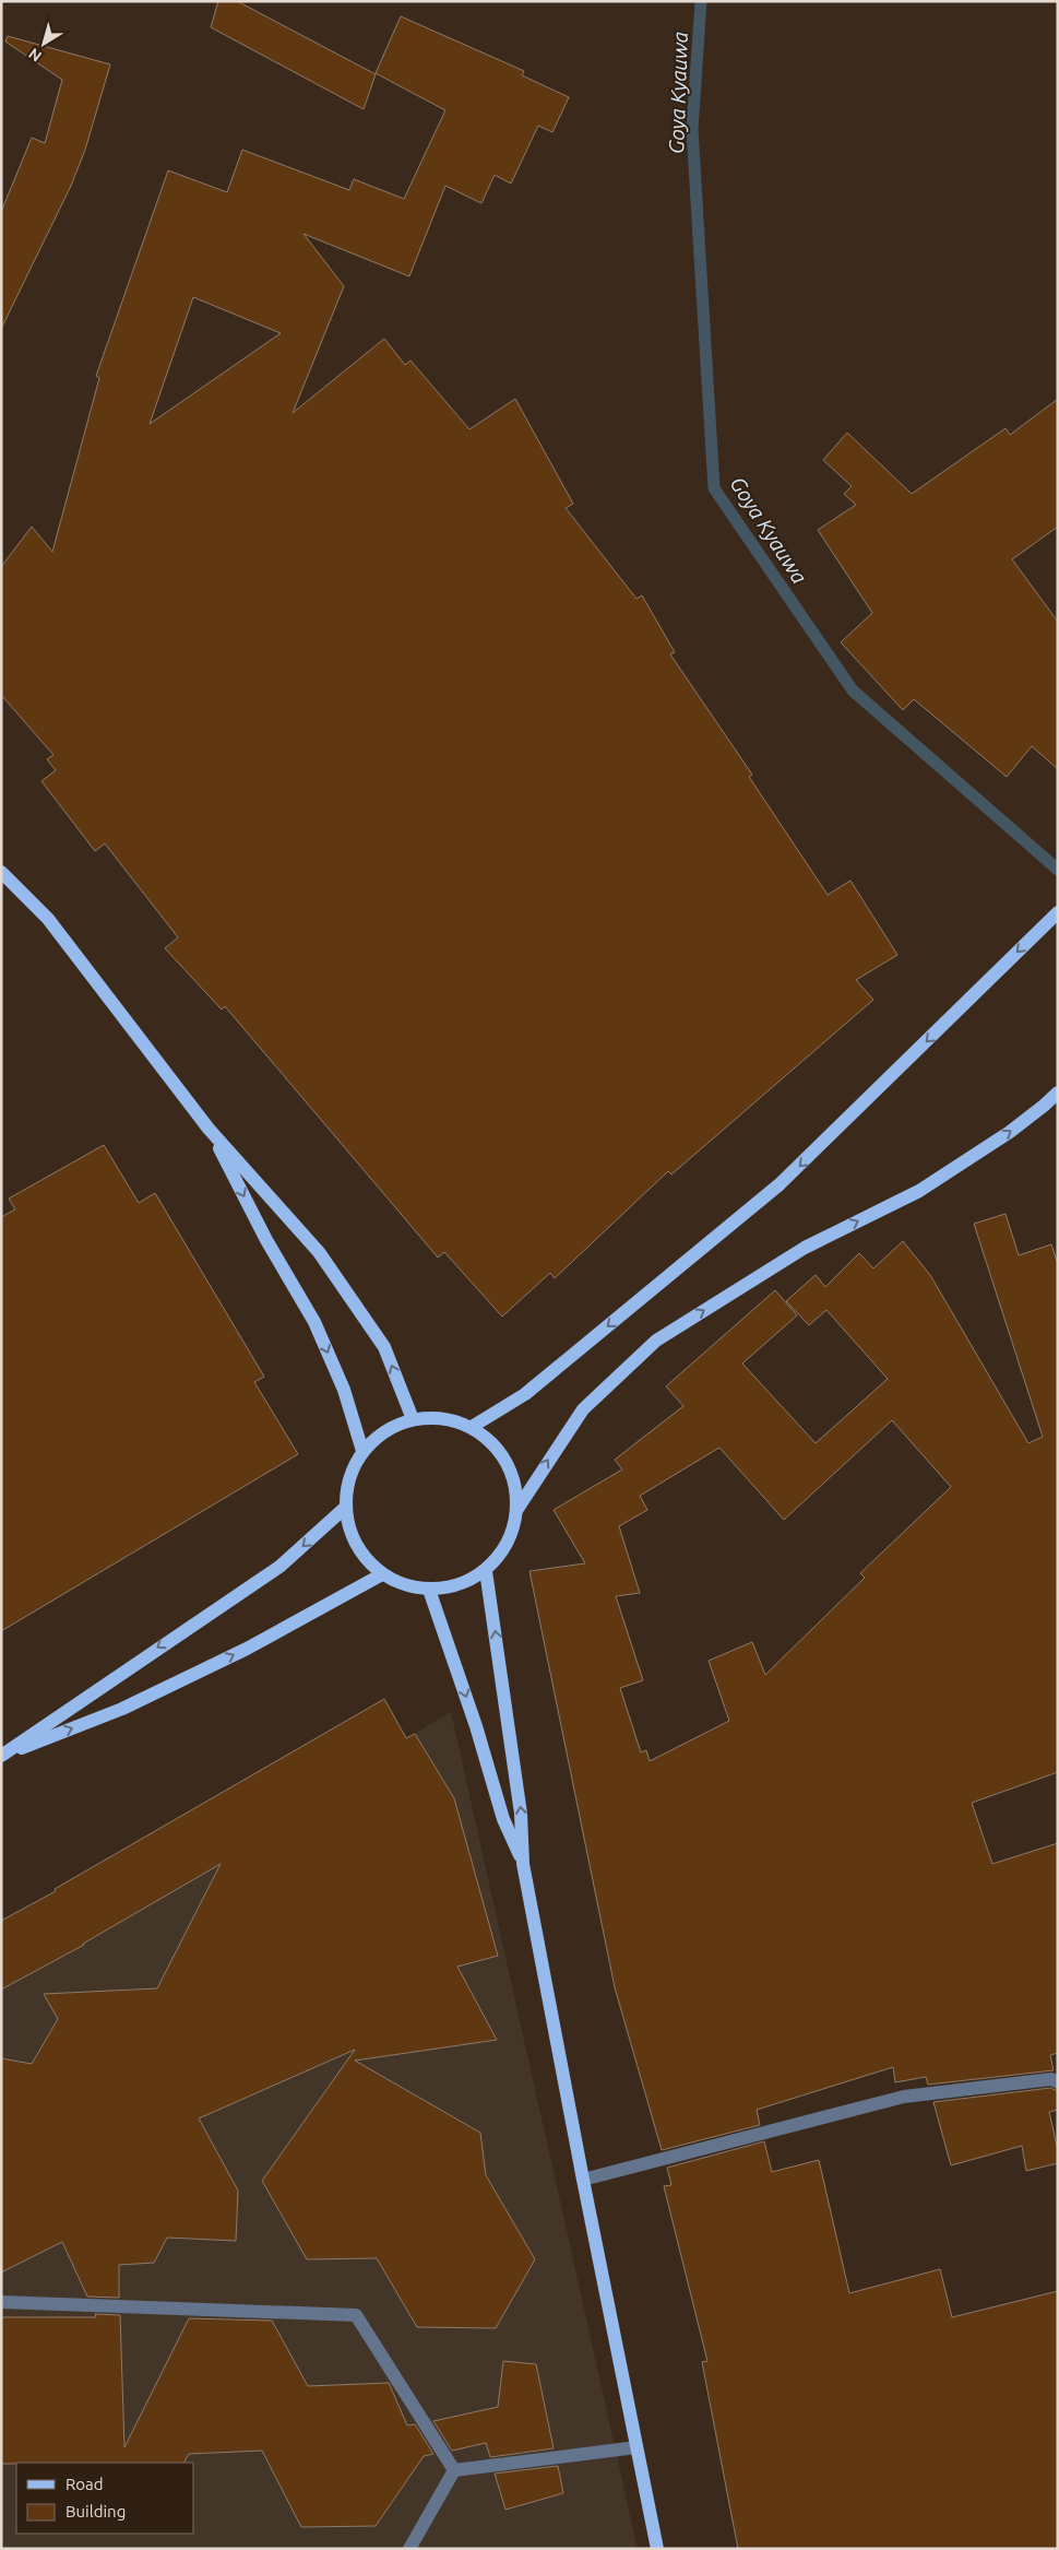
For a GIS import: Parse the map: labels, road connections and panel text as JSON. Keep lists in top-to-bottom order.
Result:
{
  "water": ["Goya Kyauwa"],
  "legend": ["Road", "Building"],
  "north": "bottom left"
}
